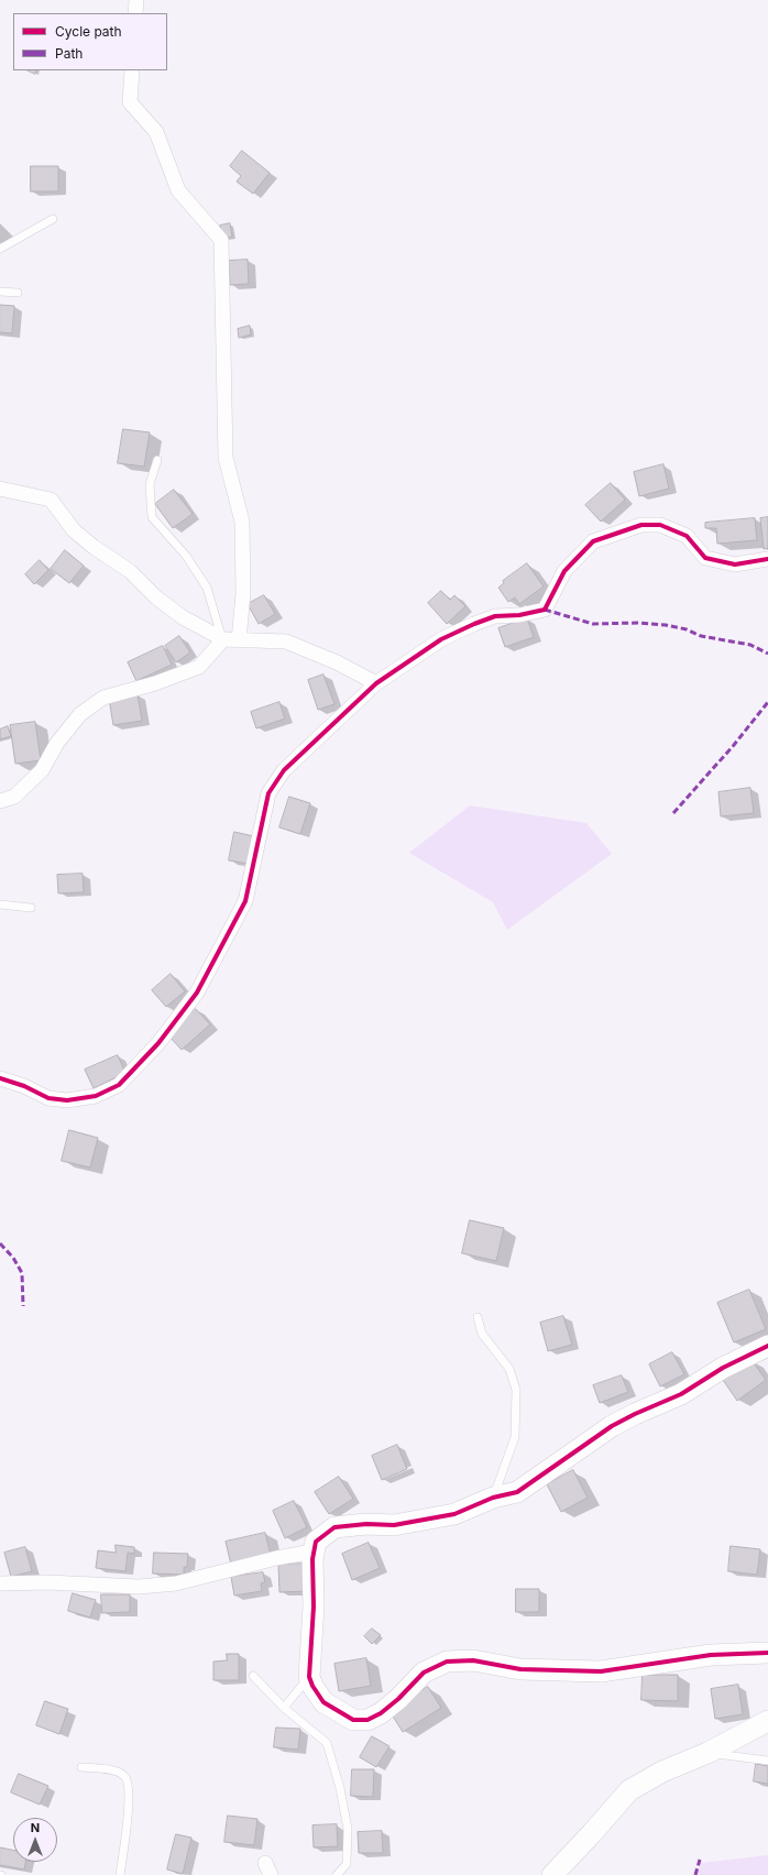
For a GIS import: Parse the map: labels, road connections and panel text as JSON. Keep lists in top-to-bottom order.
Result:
{
  "legend": ["Cycle path", "Path"],
  "north": "top"
}
